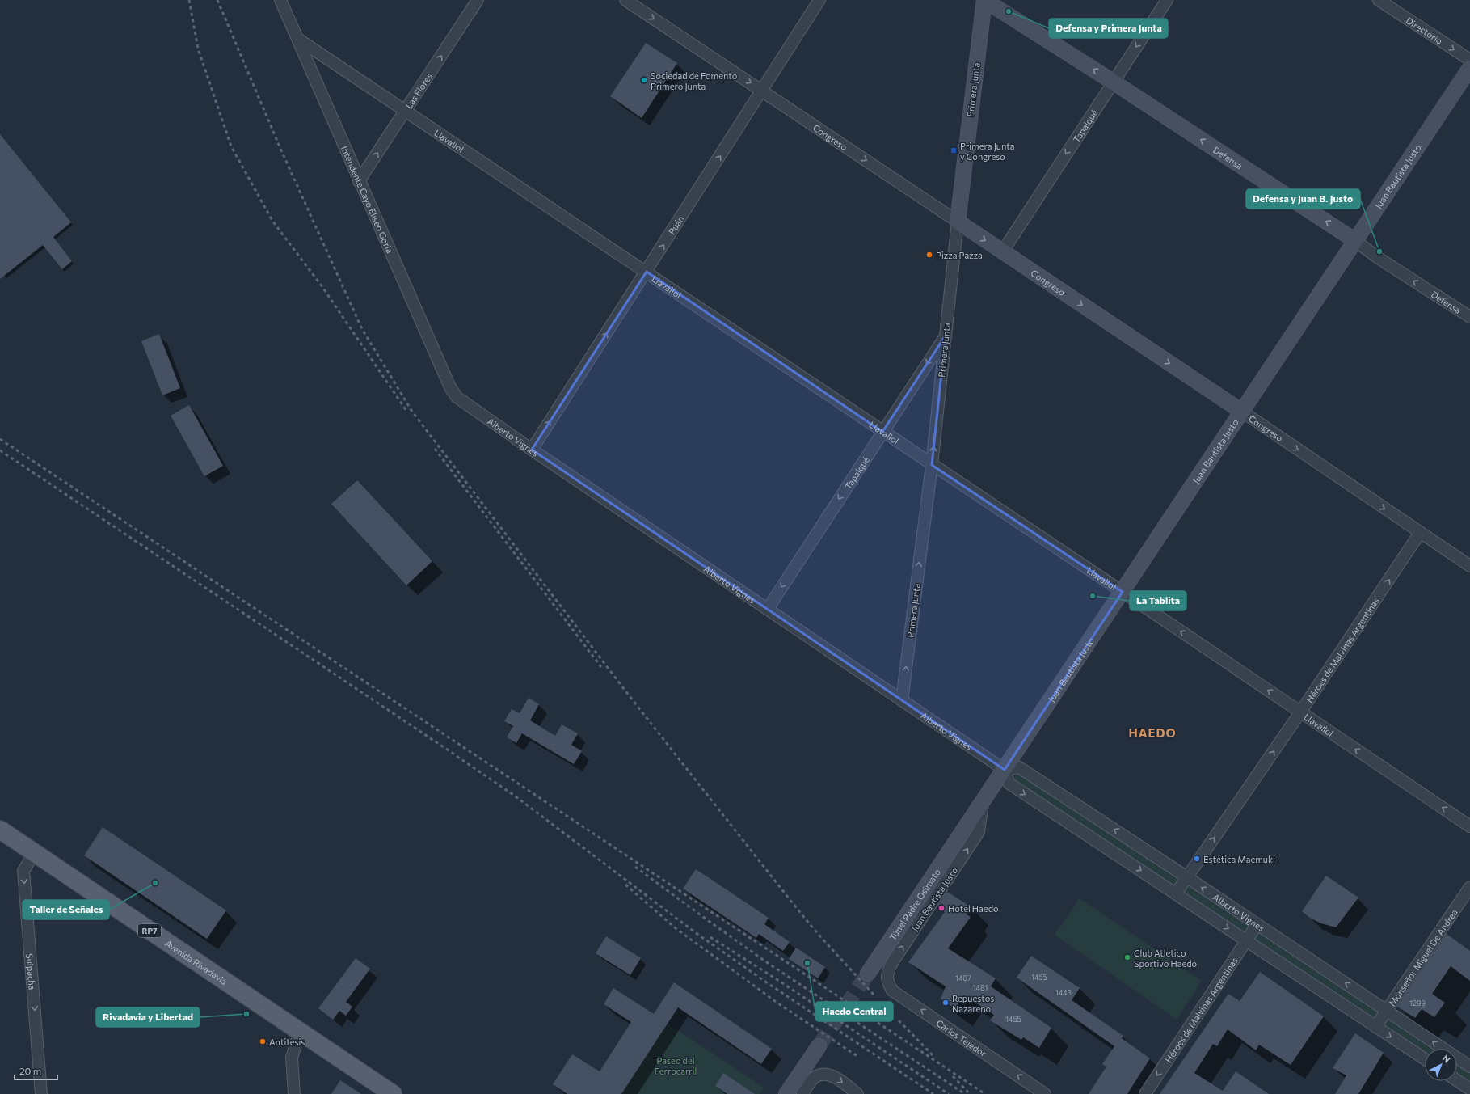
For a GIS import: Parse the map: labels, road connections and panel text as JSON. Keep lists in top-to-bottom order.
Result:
{
  "streets": {
    "main road": ["RP7", "Avenida Rivadavia"],
    "street": [
      "Directorio",
      "Primera Junta",
      "Las Flores",
      "Tapalqué",
      "Congreso",
      "Llavallol",
      "Defensa",
      "Juan Bautista Justo",
      "Intendente Cayo Eliseo Goria",
      "Puán",
      "Alberto Vignes",
      "Héroes de Malvinas Argentinas",
      "Túnel Padre Osimato",
      "Monseñor Miguel De Andrea",
      "Suipacha",
      "Carlos Tejedor"
    ]
  },
  "crossings": [
    ["Primera Junta", "Tapalqué"],
    ["Primera Junta", "Congreso"],
    ["Primera Junta", "Llavallol"],
    ["Primera Junta", "Defensa"],
    ["Primera Junta", "Alberto Vignes"],
    ["Las Flores", "Llavallol"],
    ["Las Flores", "Intendente Cayo Eliseo Goria"],
    ["Tapalqué", "Congreso"],
    ["Tapalqué", "Llavallol"],
    ["Tapalqué", "Defensa"],
    ["Tapalqué", "Alberto Vignes"],
    ["Congreso", "Juan Bautista Justo"],
    ["Congreso", "Puán"],
    ["Congreso", "Héroes de Malvinas Argentinas"],
    ["Llavallol", "Juan Bautista Justo"],
    ["Llavallol", "Intendente Cayo Eliseo Goria"],
    ["Llavallol", "Puán"],
    ["Llavallol", "Héroes de Malvinas Argentinas"],
    ["Defensa", "Juan Bautista Justo"],
    ["Juan Bautista Justo", "Alberto Vignes"],
    ["Juan Bautista Justo", "Túnel Padre Osimato"],
    ["Juan Bautista Justo", "Carlos Tejedor"],
    ["Intendente Cayo Eliseo Goria", "Alberto Vignes"],
    ["Puán", "Alberto Vignes"],
    ["Alberto Vignes", "Héroes de Malvinas Argentinas"],
    ["Alberto Vignes", "Monseñor Miguel De Andrea"],
    ["Avenida Rivadavia", "Suipacha"]
  ],
  "one_way": [
    "Directorio",
    "Primera Junta",
    "Las Flores",
    "Tapalqué",
    "Congreso",
    "Defensa",
    "Puán",
    "Suipacha",
    "Carlos Tejedor"
  ],
  "districts": ["HAEDO"],
  "parks": ["Paseo del Ferrocarril"],
  "places": {
    "other": [
      "Defensa y Primera Junta",
      "Sociedad de Fomento Primero Junta",
      "Defensa y Juan B. Justo",
      "Pizza Pazza",
      "La Tablita",
      "Estética Maemuki",
      "Taller de Señales",
      "Hotel Haedo",
      "Club Atletico Sportivo Haedo",
      "Haedo Central",
      "Repuestos Nazareno",
      "Rivadavia y Libertad",
      "Antitesis"
    ],
    "transit": ["Primera Junta y Congreso"]
  },
  "house_numbers": [
    "1455",
    "1487",
    "1481",
    "1443",
    "1299",
    "1455"
  ],
  "scale_bar": "20 m",
  "north": "top right"
}
